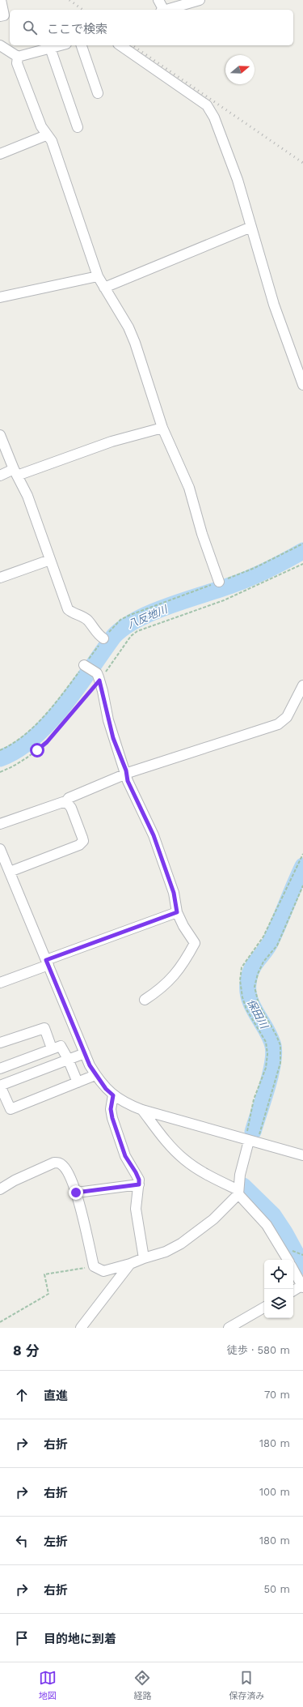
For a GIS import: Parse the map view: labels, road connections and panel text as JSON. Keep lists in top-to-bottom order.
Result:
{
  "water": ["八反地川", "保田川"],
  "north": "right",
  "page": {
    "search": "ここで検索",
    "heading": ["8 分", "徒歩 · 580 m"],
    "list": [
      ["直進", "70 m"],
      ["右折", "180 m"],
      ["右折", "100 m"],
      ["左折", "180 m"],
      ["右折", "50 m"],
      "目的地に到着"
    ],
    "nav": ["地図", "経路", "保存済み"]
  }
}
